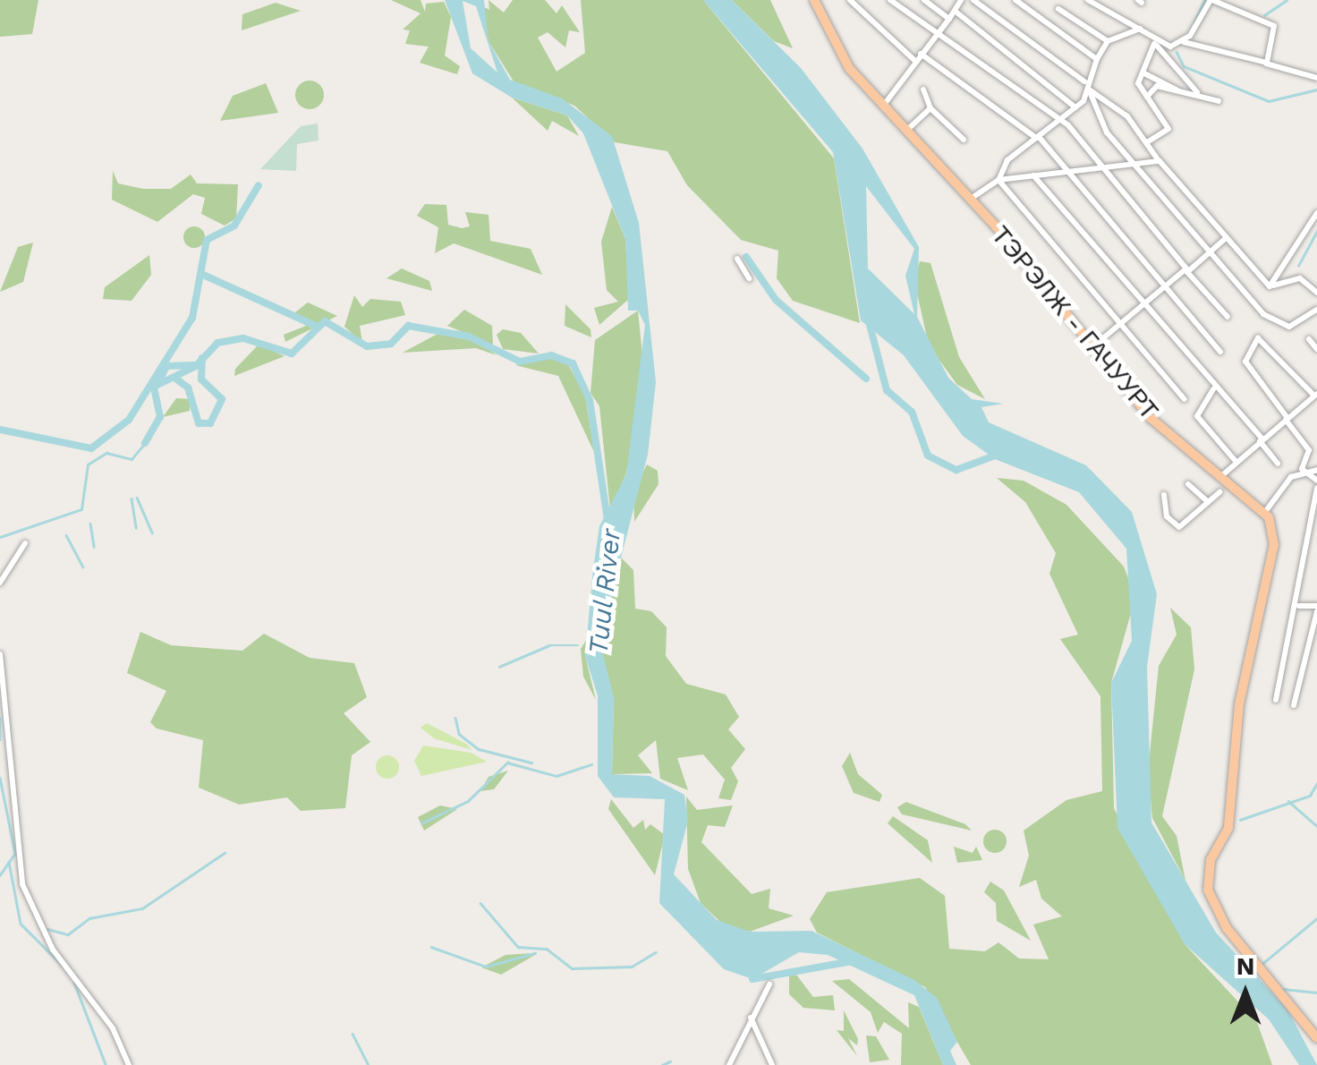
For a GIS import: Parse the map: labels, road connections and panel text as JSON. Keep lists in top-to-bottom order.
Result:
{
  "streets": {
    "main road": ["ТЭРЭЛЖ - ГАЧУУРТ"]
  },
  "water": ["Tuul River"],
  "north": "top"
}
